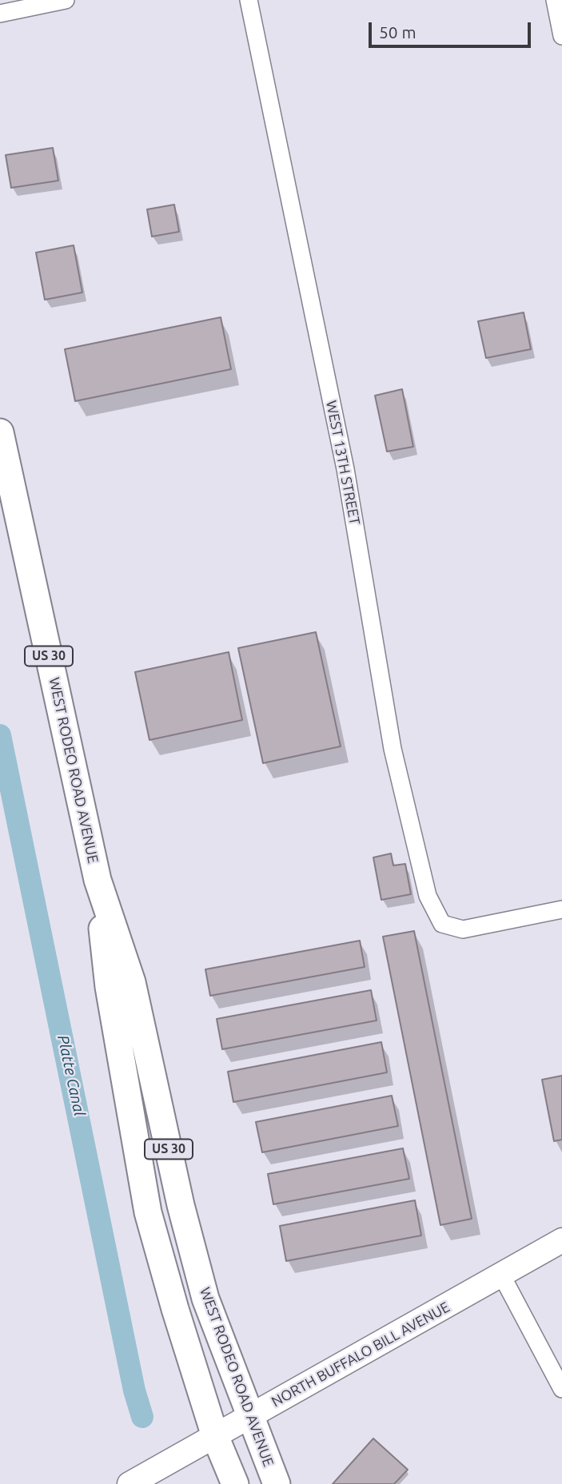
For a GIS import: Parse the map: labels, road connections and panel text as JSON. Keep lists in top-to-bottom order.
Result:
{
  "streets": {
    "main road": ["US 30", "WEST RODEO ROAD AVENUE"],
    "street": ["WEST 13TH STREET", "NORTH BUFFALO BILL AVENUE"]
  },
  "crossings": [
    ["WEST RODEO ROAD AVENUE", "NORTH BUFFALO BILL AVENUE"]
  ],
  "water": ["Platte Canal"],
  "scale_bar": "50 m"
}
